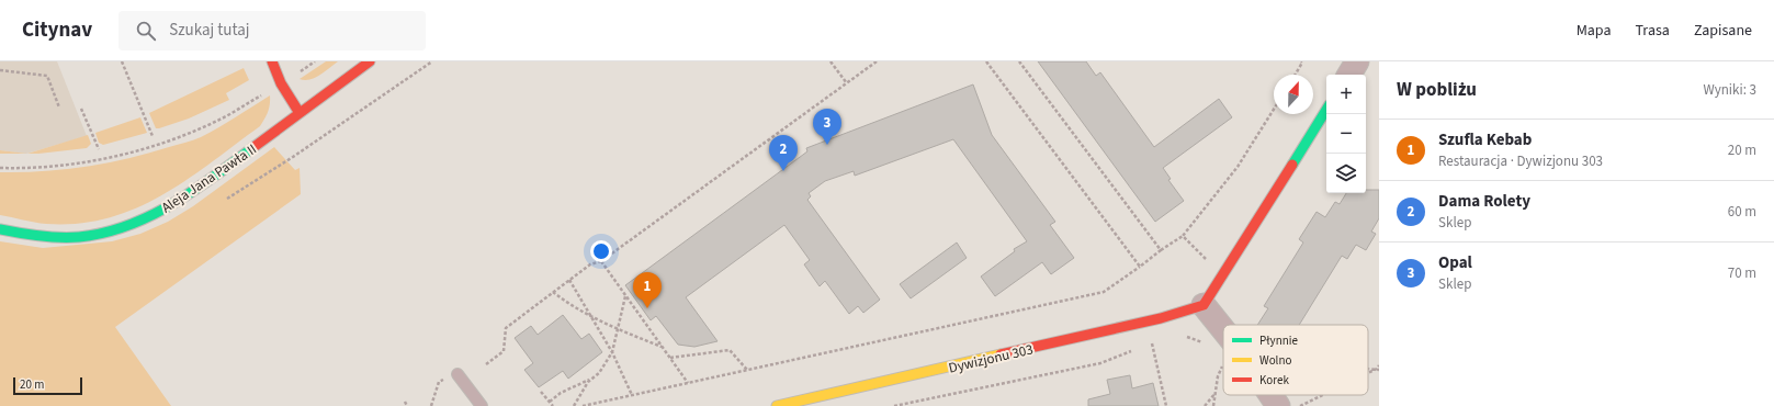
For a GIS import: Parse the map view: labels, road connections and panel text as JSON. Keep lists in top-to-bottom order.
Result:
{
  "streets": {
    "street": ["Aleja Jana Pawła II", "Dywizjonu 303"]
  },
  "legend": ["Płynnie", "Wolno", "Korek"],
  "scale_bar": "20 m",
  "north": "top",
  "page": {
    "header": "Citynav",
    "search": "Szukaj tutaj",
    "nav": ["Mapa", "Trasa", "Zapisane"],
    "heading": ["W pobliżu", "Wyniki: 3"],
    "map_buttons": ["+", "−"],
    "pins": ["3", "2", "1"],
    "list": [
      {
        "mark": "1",
        "name": "Szufla Kebab",
        "note": "Restauracja · Dywizjonu 303",
        "value": "20 m"
      },
      {
        "mark": "2",
        "name": "Dama Rolety",
        "note": "Sklep",
        "value": "60 m"
      },
      {
        "mark": "3",
        "name": "Opal",
        "note": "Sklep",
        "value": "70 m"
      }
    ],
    "scale": "20 m"
  }
}
